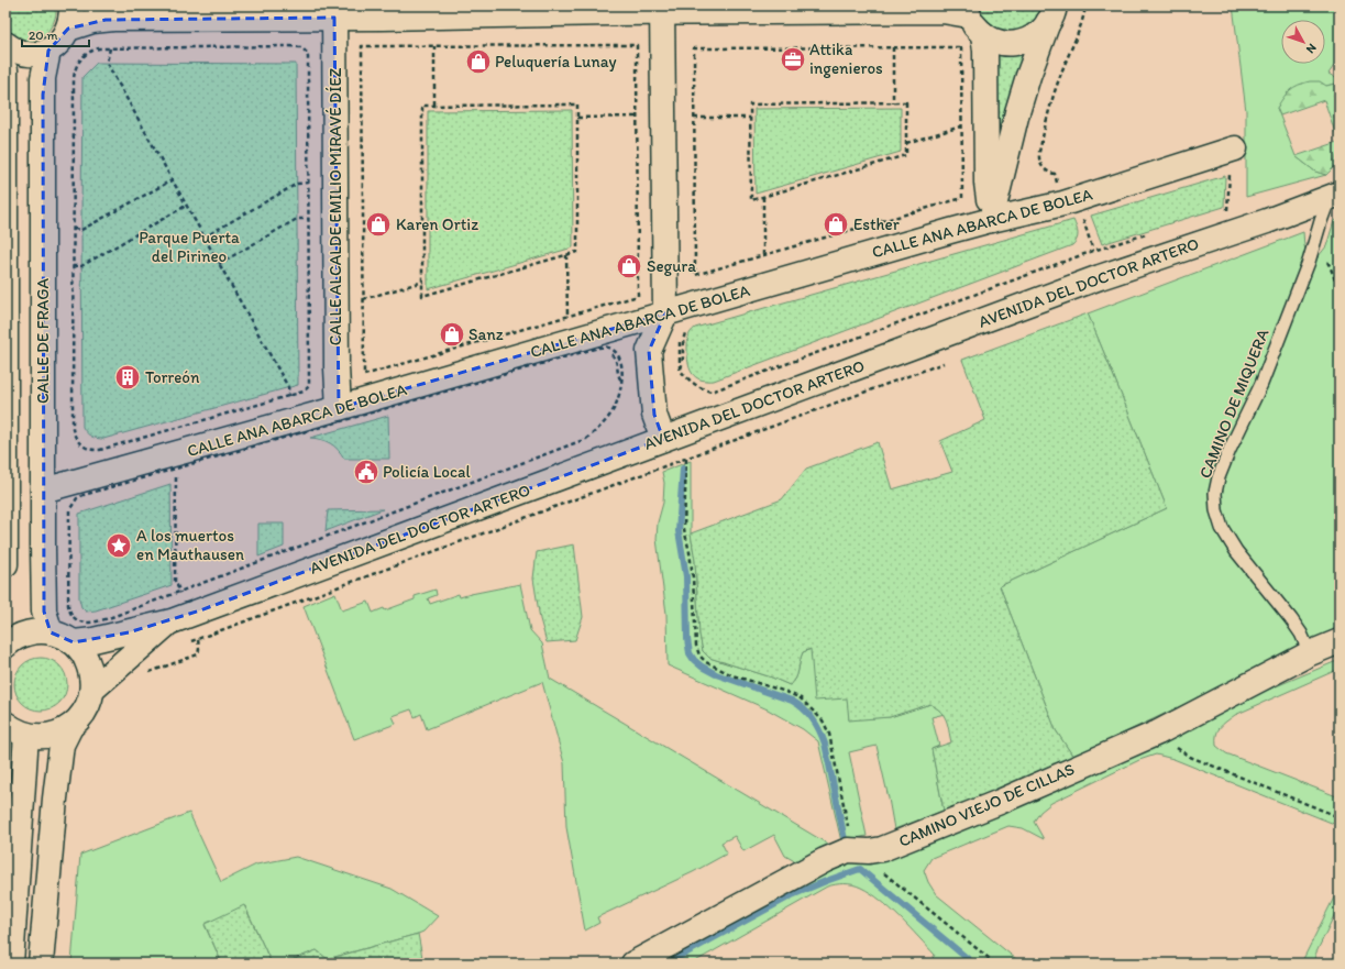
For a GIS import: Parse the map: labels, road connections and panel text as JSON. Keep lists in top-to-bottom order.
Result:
{
  "streets": {
    "street": [
      "CALLE ALCALDE EMILIO MIRAVÉ DÍEZ",
      "CALLE ANA ABARCA DE BOLEA",
      "AVENIDA DEL DOCTOR ARTERO",
      "CALLE DE FRAGA",
      "CAMINO VIEJO DE CILLAS"
    ],
    "lane": ["CAMINO DE MIQUERA"]
  },
  "crossings": [
    ["CALLE ALCALDE EMILIO MIRAVÉ DÍEZ", "CALLE ANA ABARCA DE BOLEA"],
    ["CALLE ANA ABARCA DE BOLEA", "CALLE DE FRAGA"],
    ["AVENIDA DEL DOCTOR ARTERO", "CAMINO DE MIQUERA"],
    ["CAMINO DE MIQUERA", "CAMINO VIEJO DE CILLAS"]
  ],
  "parks": ["Parque Puerta del Pirineo"],
  "places": {
    "office": ["Attika ingenieros"],
    "shop": [
      "Peluquería Lunay",
      "Karen Ortiz",
      "Esther",
      "Segura",
      "Sanz"
    ],
    "building": ["Torreón"],
    "public building": ["Policía Local"],
    "place": ["A los muertos en Mauthausen"]
  },
  "scale_bar": "20 m",
  "north": "bottom right"
}
